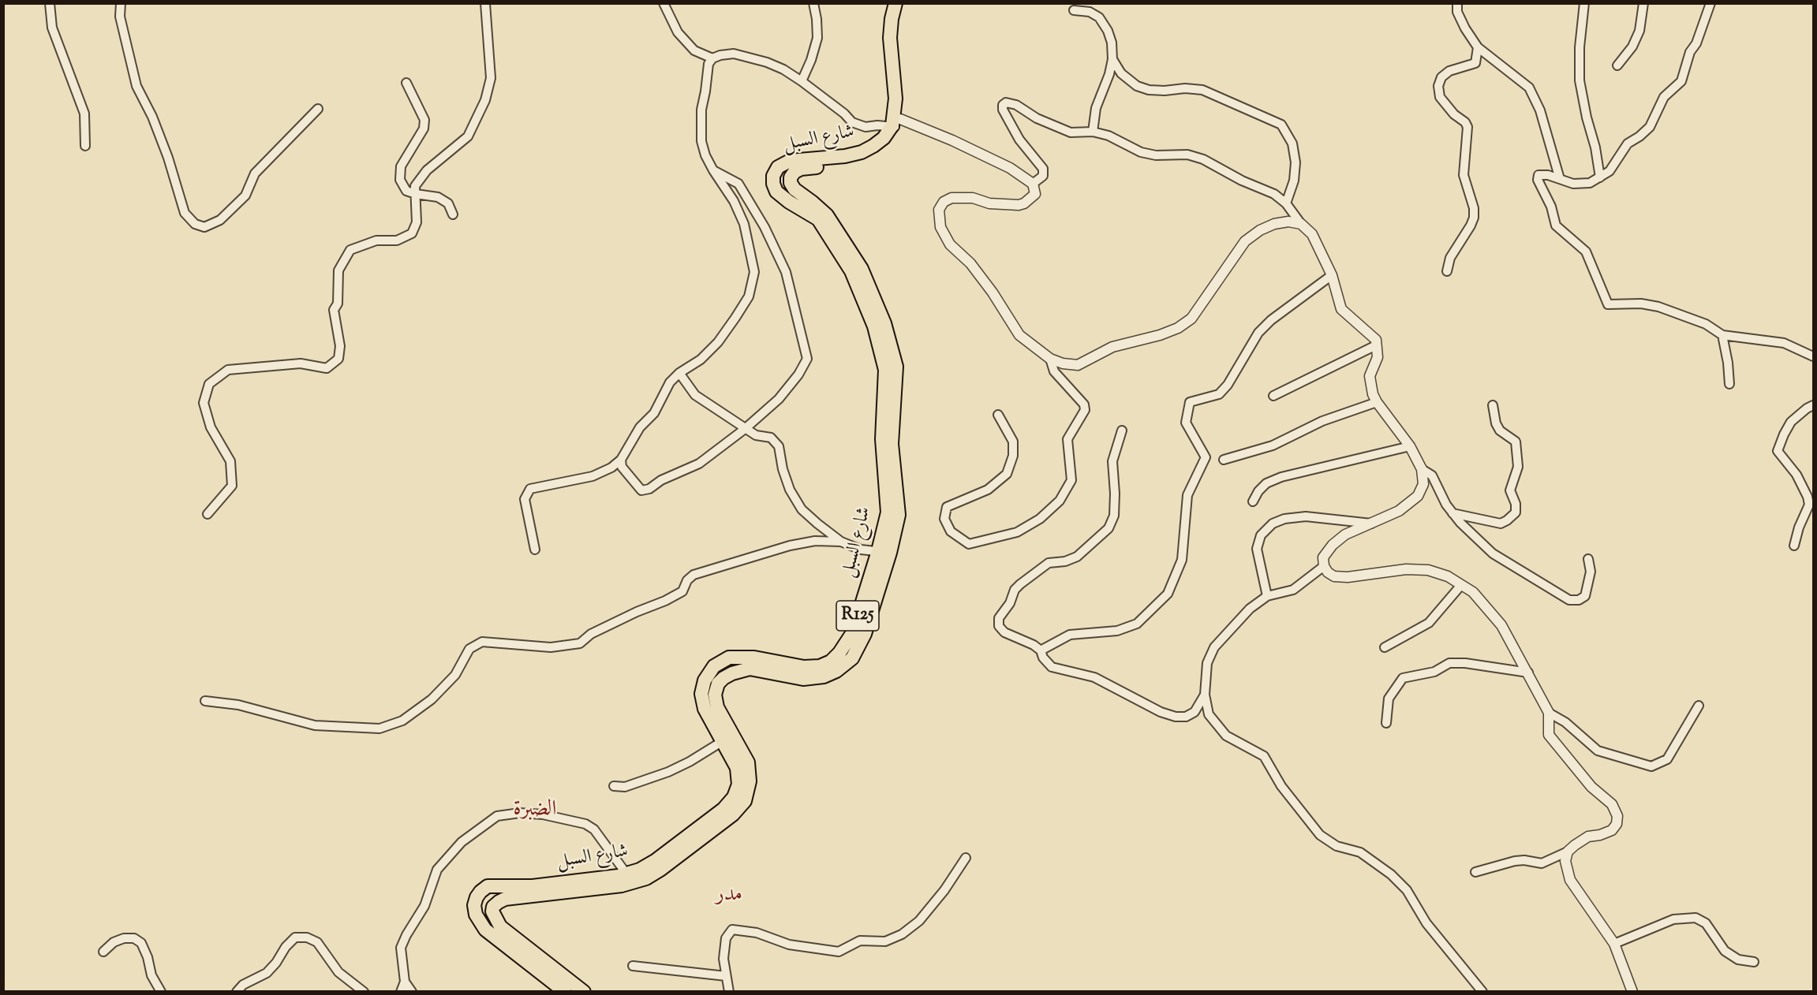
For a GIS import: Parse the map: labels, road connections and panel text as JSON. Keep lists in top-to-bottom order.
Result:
{
  "streets": {
    "main road": ["شارع السبل", "R125"]
  },
  "districts": ["الضبرة", "مدر"]
}
